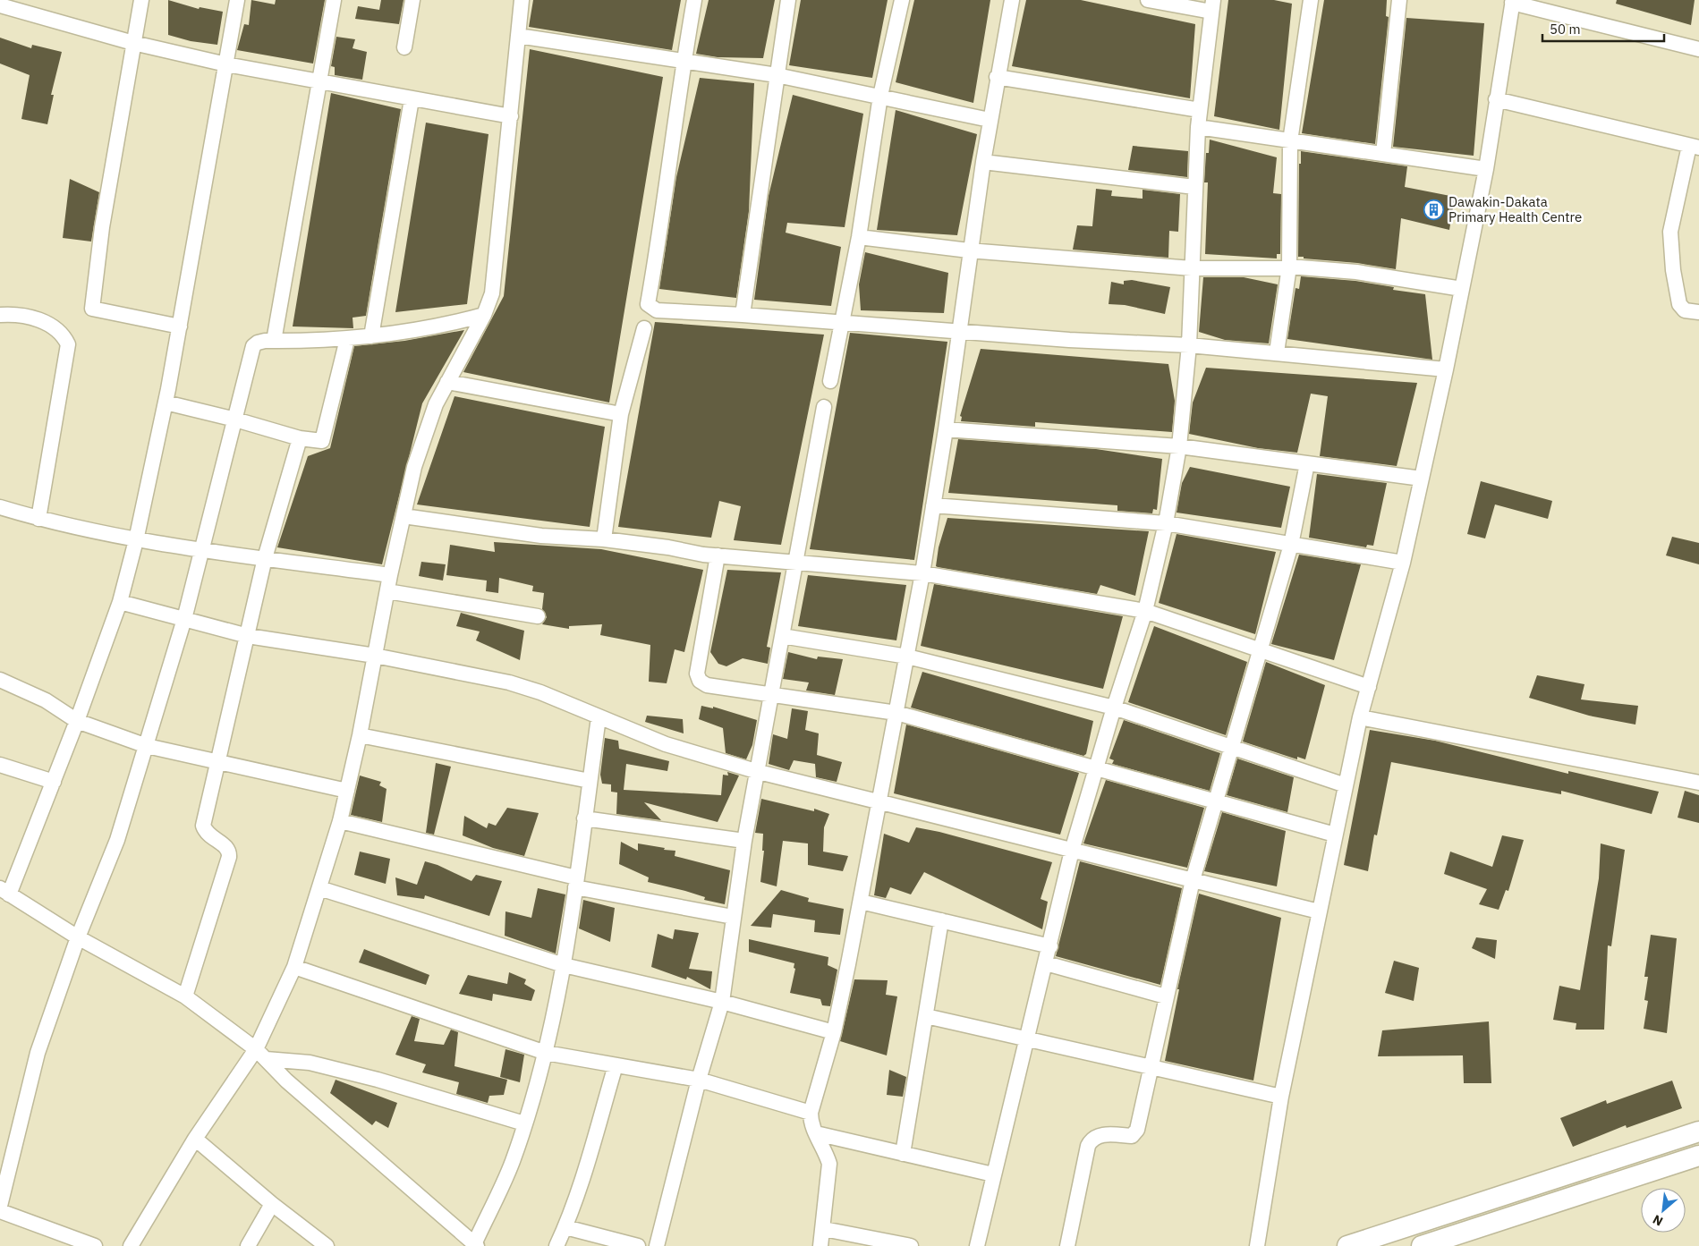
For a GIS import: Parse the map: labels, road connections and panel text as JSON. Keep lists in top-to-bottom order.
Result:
{
  "places": {
    "building": ["Dawakin-Dakata Primary Health Centre"]
  },
  "scale_bar": "50 m",
  "north": "bottom left"
}
